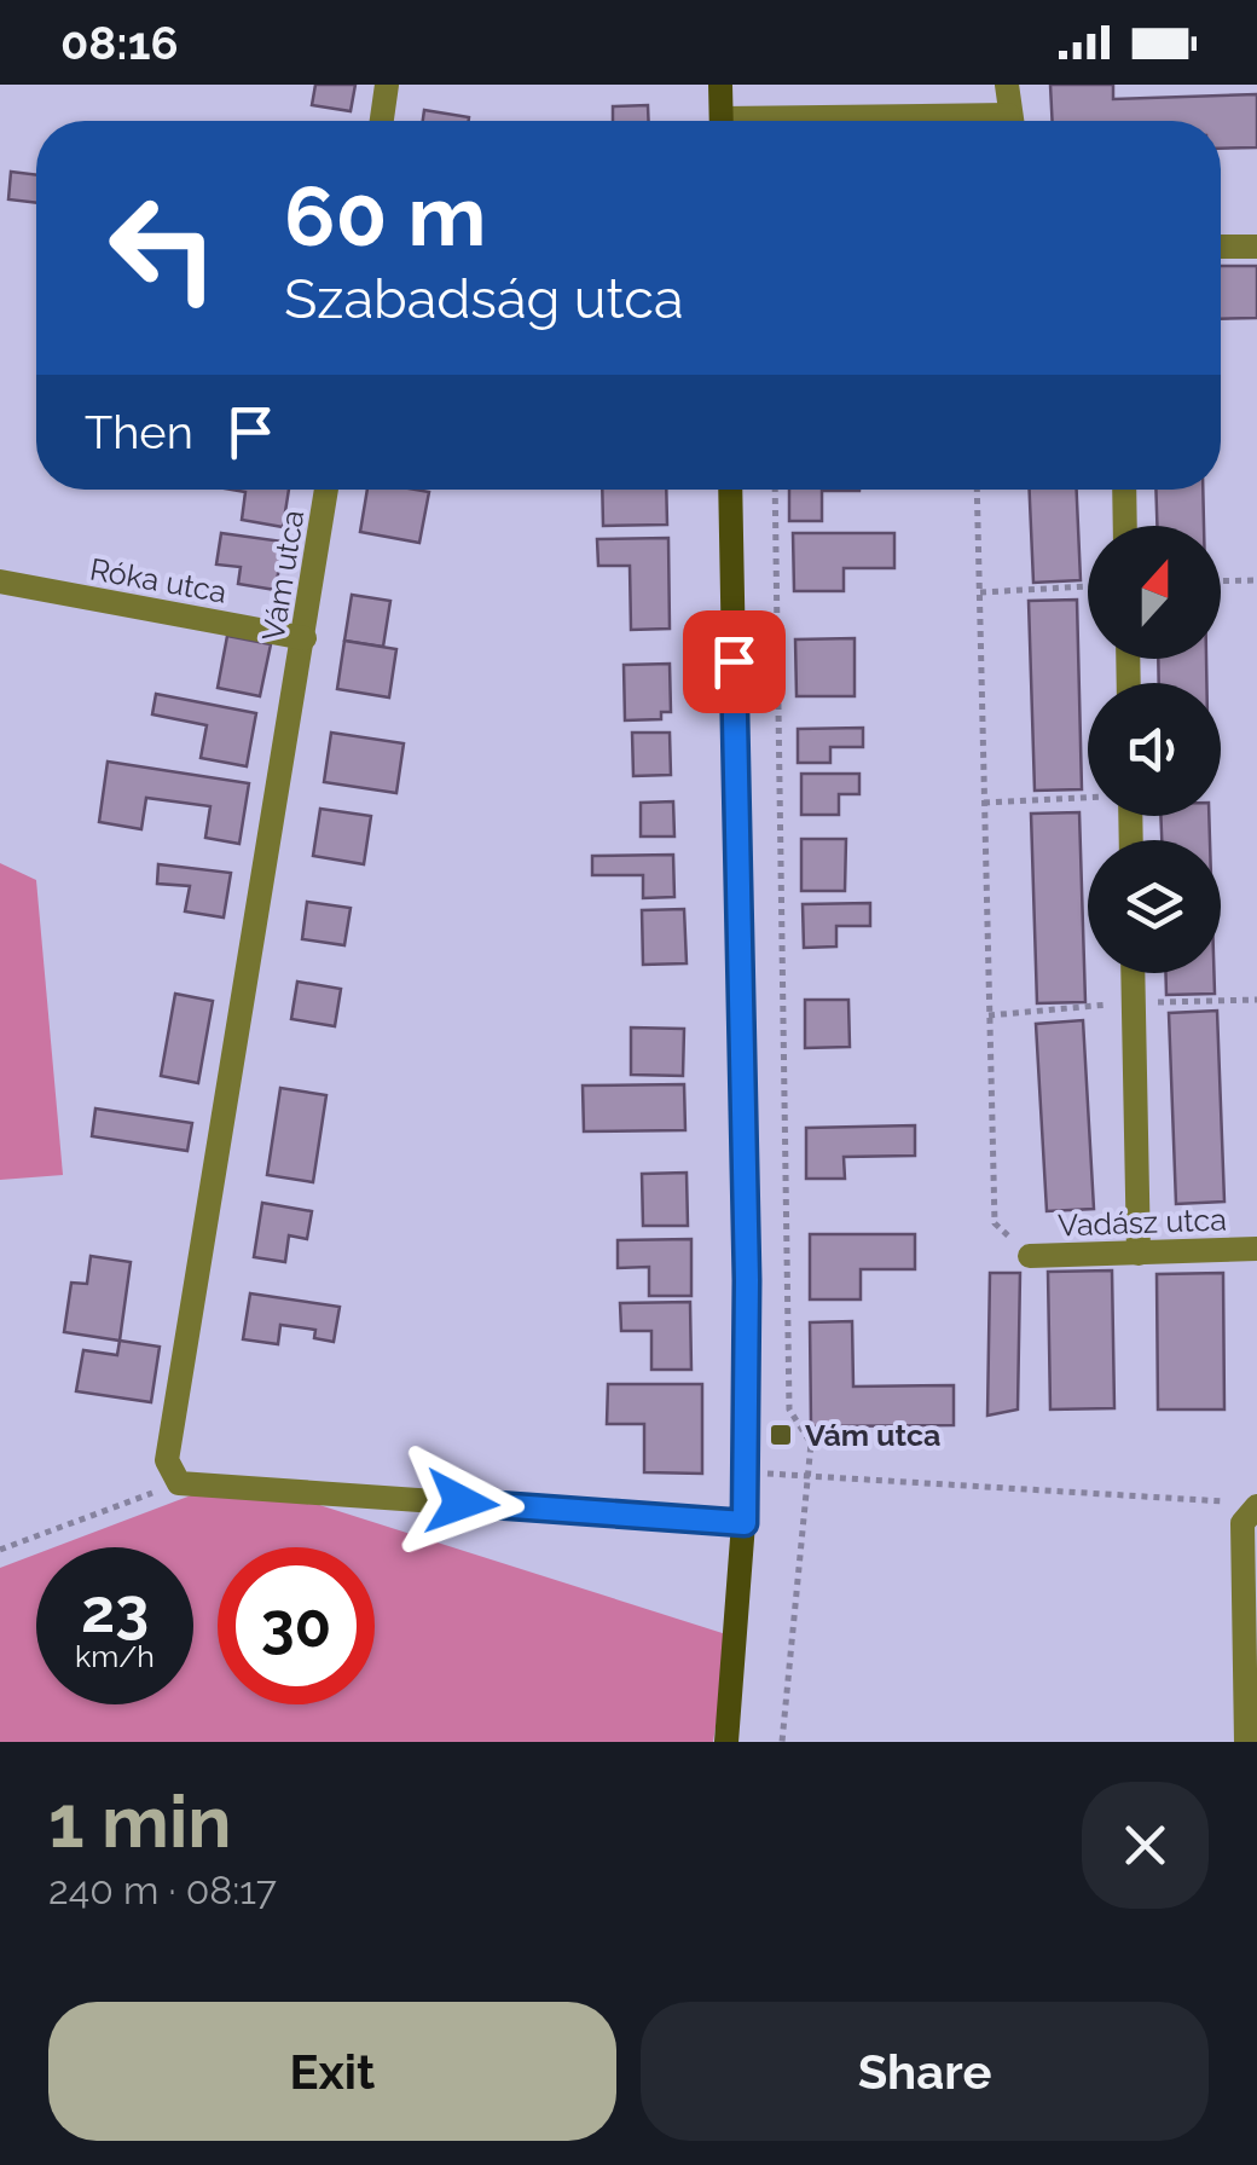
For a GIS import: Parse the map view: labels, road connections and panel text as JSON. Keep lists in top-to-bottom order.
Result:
{
  "streets": {
    "street": ["Vám utca", "Róka utca", "Vadász utca"]
  },
  "crossings": [
    ["Vám utca", "Róka utca"]
  ],
  "places": {
    "transit": ["Vám utca"]
  },
  "north": "top",
  "page": {
    "status": "08:16",
    "turn": ["60 m", "Szabadság utca"],
    "then": "Then",
    "speed": "23 km/h",
    "limit": "30",
    "heading": ["1 min", "240 m · 08:17"],
    "buttons": ["Exit", "Share"]
  }
}
